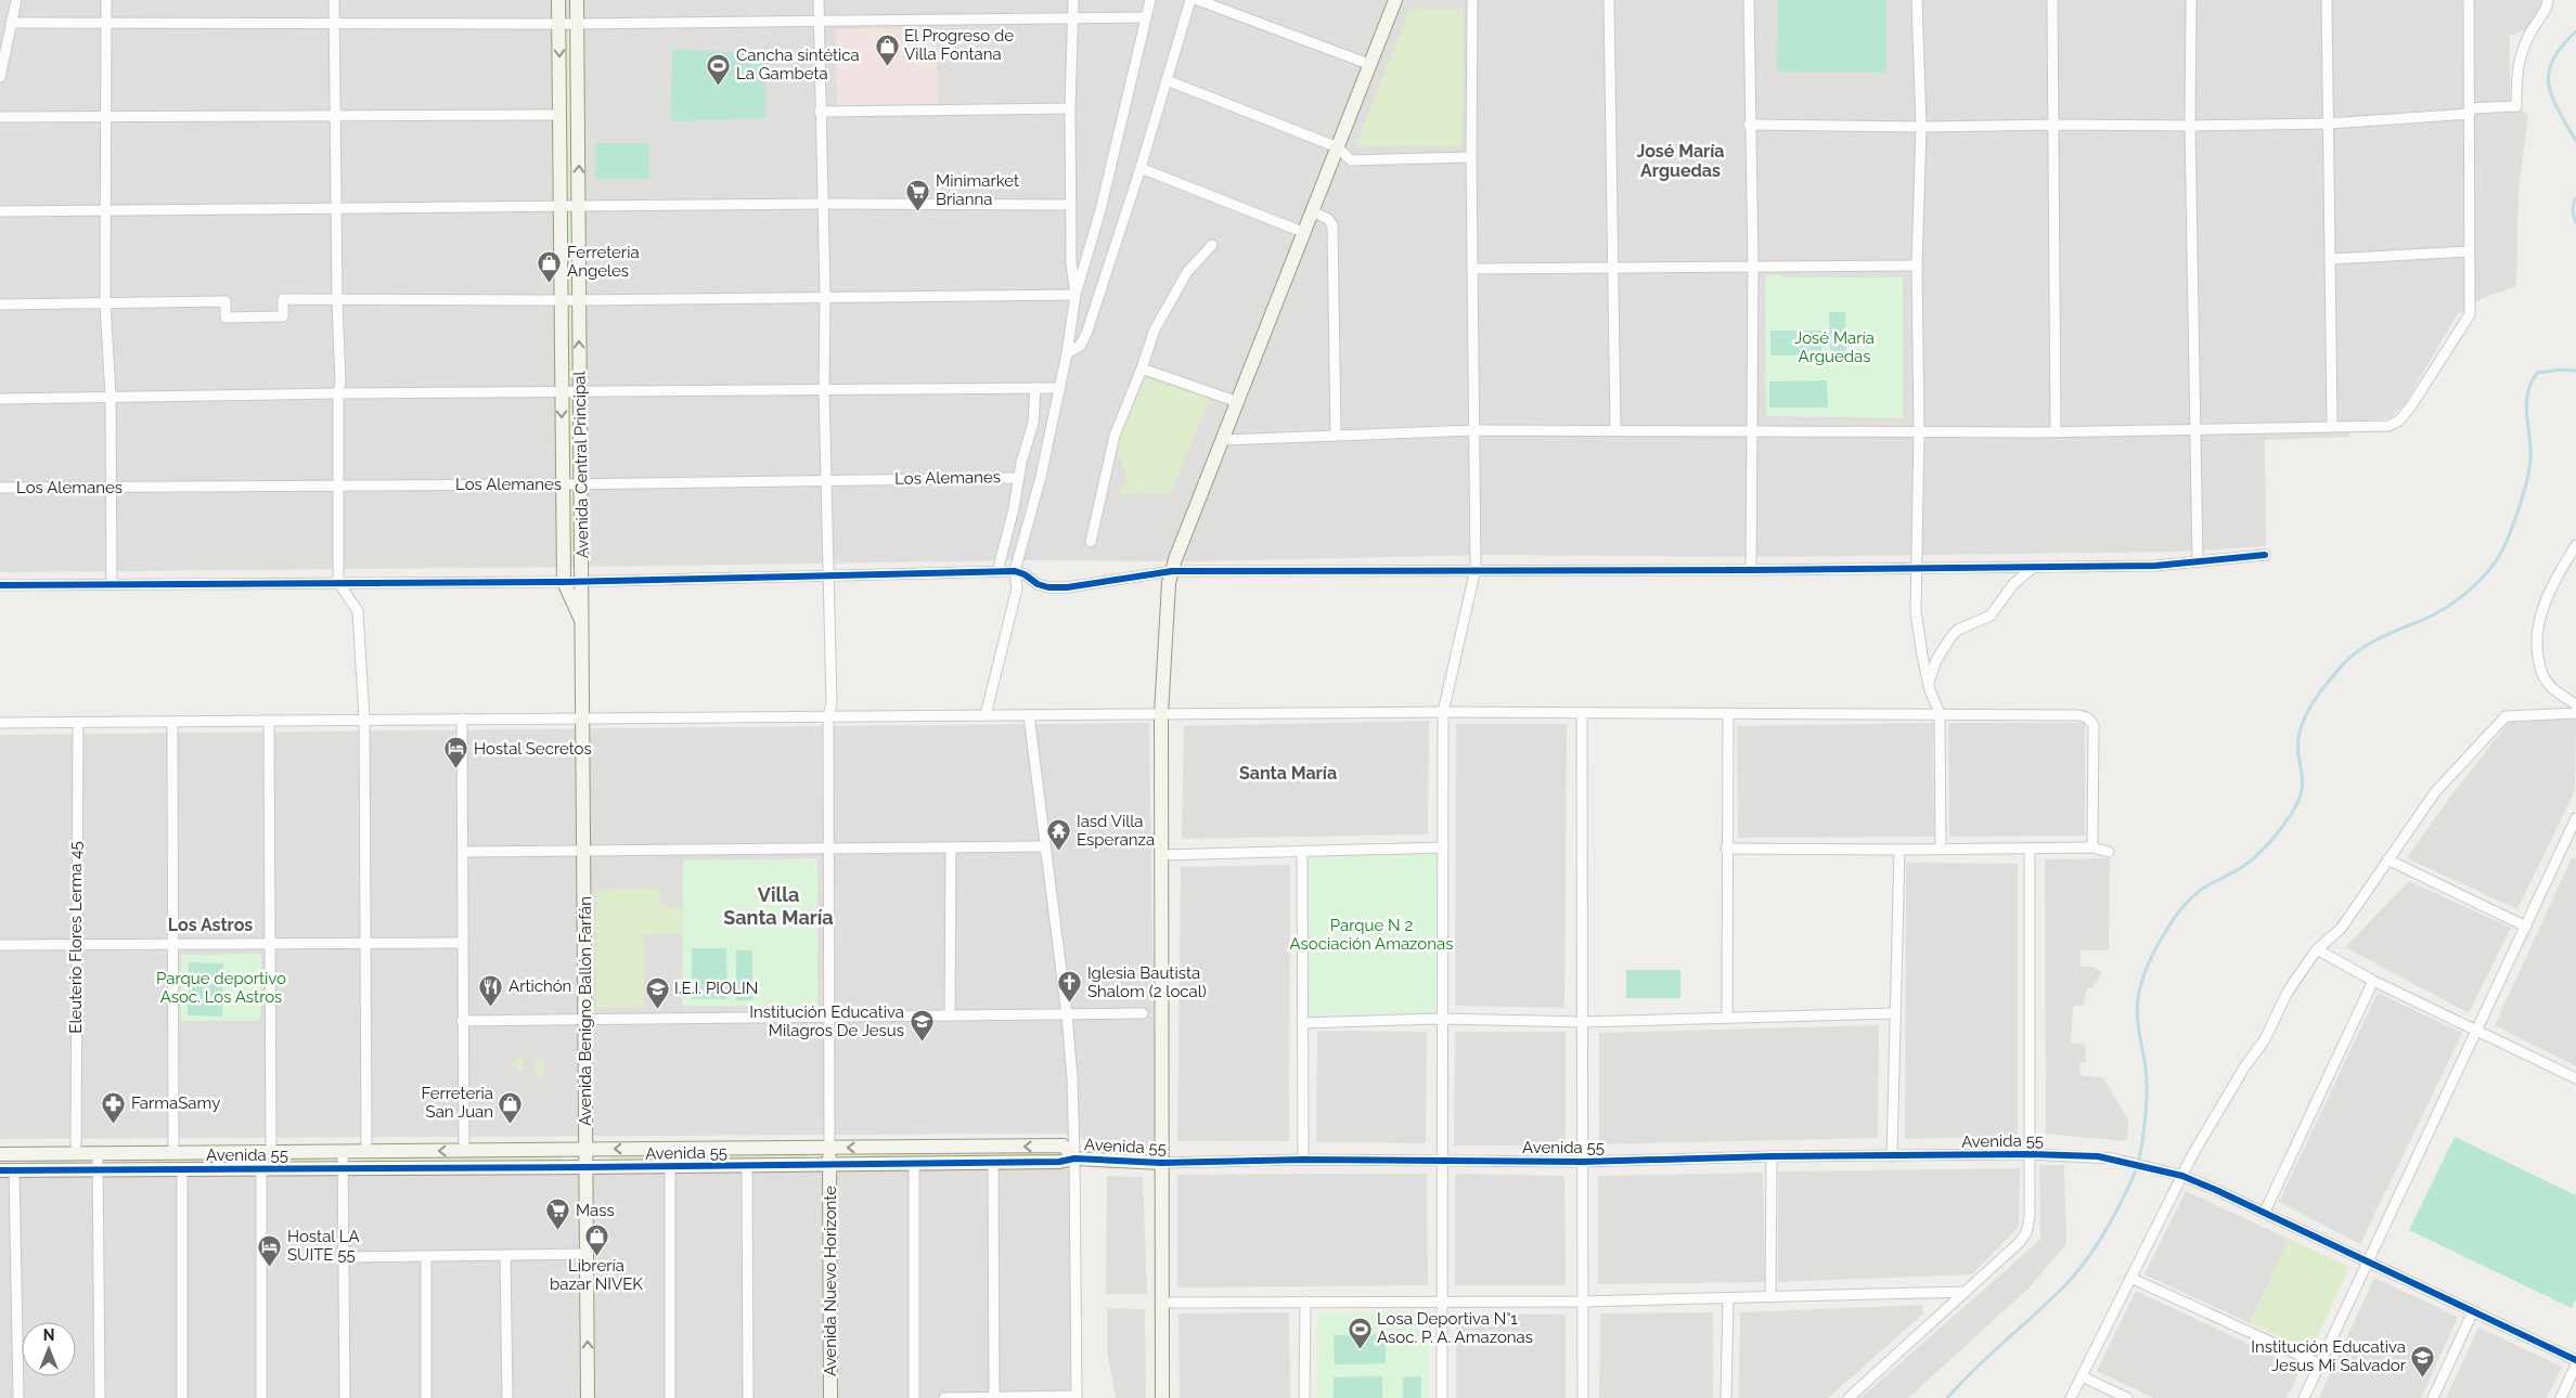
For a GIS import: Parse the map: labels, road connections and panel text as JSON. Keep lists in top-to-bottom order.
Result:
{
  "streets": {
    "street": [
      "Avenida Central Principal",
      "Los Alemanes",
      "Eleuterio Flores Lerma 45",
      "Avenida Benigno Ballón Farfán",
      "Avenida 55",
      "Avenida Nuevo Horizonte"
    ]
  },
  "crossings": [
    ["Avenida Central Principal", "Los Alemanes"],
    ["Avenida Central Principal", "Avenida Benigno Ballón Farfán"],
    ["Eleuterio Flores Lerma 45", "Avenida 55"],
    ["Avenida Benigno Ballón Farfán", "Avenida 55"],
    ["Avenida 55", "Avenida Nuevo Horizonte"]
  ],
  "districts": [
    "José María Arguedas",
    "Santa María",
    "Villa Santa María",
    "Los Astros"
  ],
  "parks": ["José María Arguedas", "Parque N 2 Asociación Amazonas", "Parque deportivo Asoc. Los Astros"],
  "places": {
    "shop": [
      "El Progreso de Villa Fontana",
      "Ferreteria Angeles",
      "Ferreteria San Juan",
      "Librería bazar NIVEK"
    ],
    "sports": ["Cancha sintética La Gambeta", "Losa Deportiva N°1 Asoc. P. A. Amazonas"],
    "supermarket": ["Minimarket Brianna", "Mass"],
    "hotel": ["Hostal Secretos", "Hostal LA SUITE 55"],
    "temple": ["Iasd Villa Esperanza"],
    "church": ["Iglesia Bautista Shalom (2 local)"],
    "restaurant": ["Artichón"],
    "school or university": ["I.E.I. PIOLIN", "Institución Educativa Milagros De Jesus", "Institución Educativa Jesus Mi Salvador"],
    "pharmacy": ["FarmaSamy"]
  },
  "north": "top"
}
